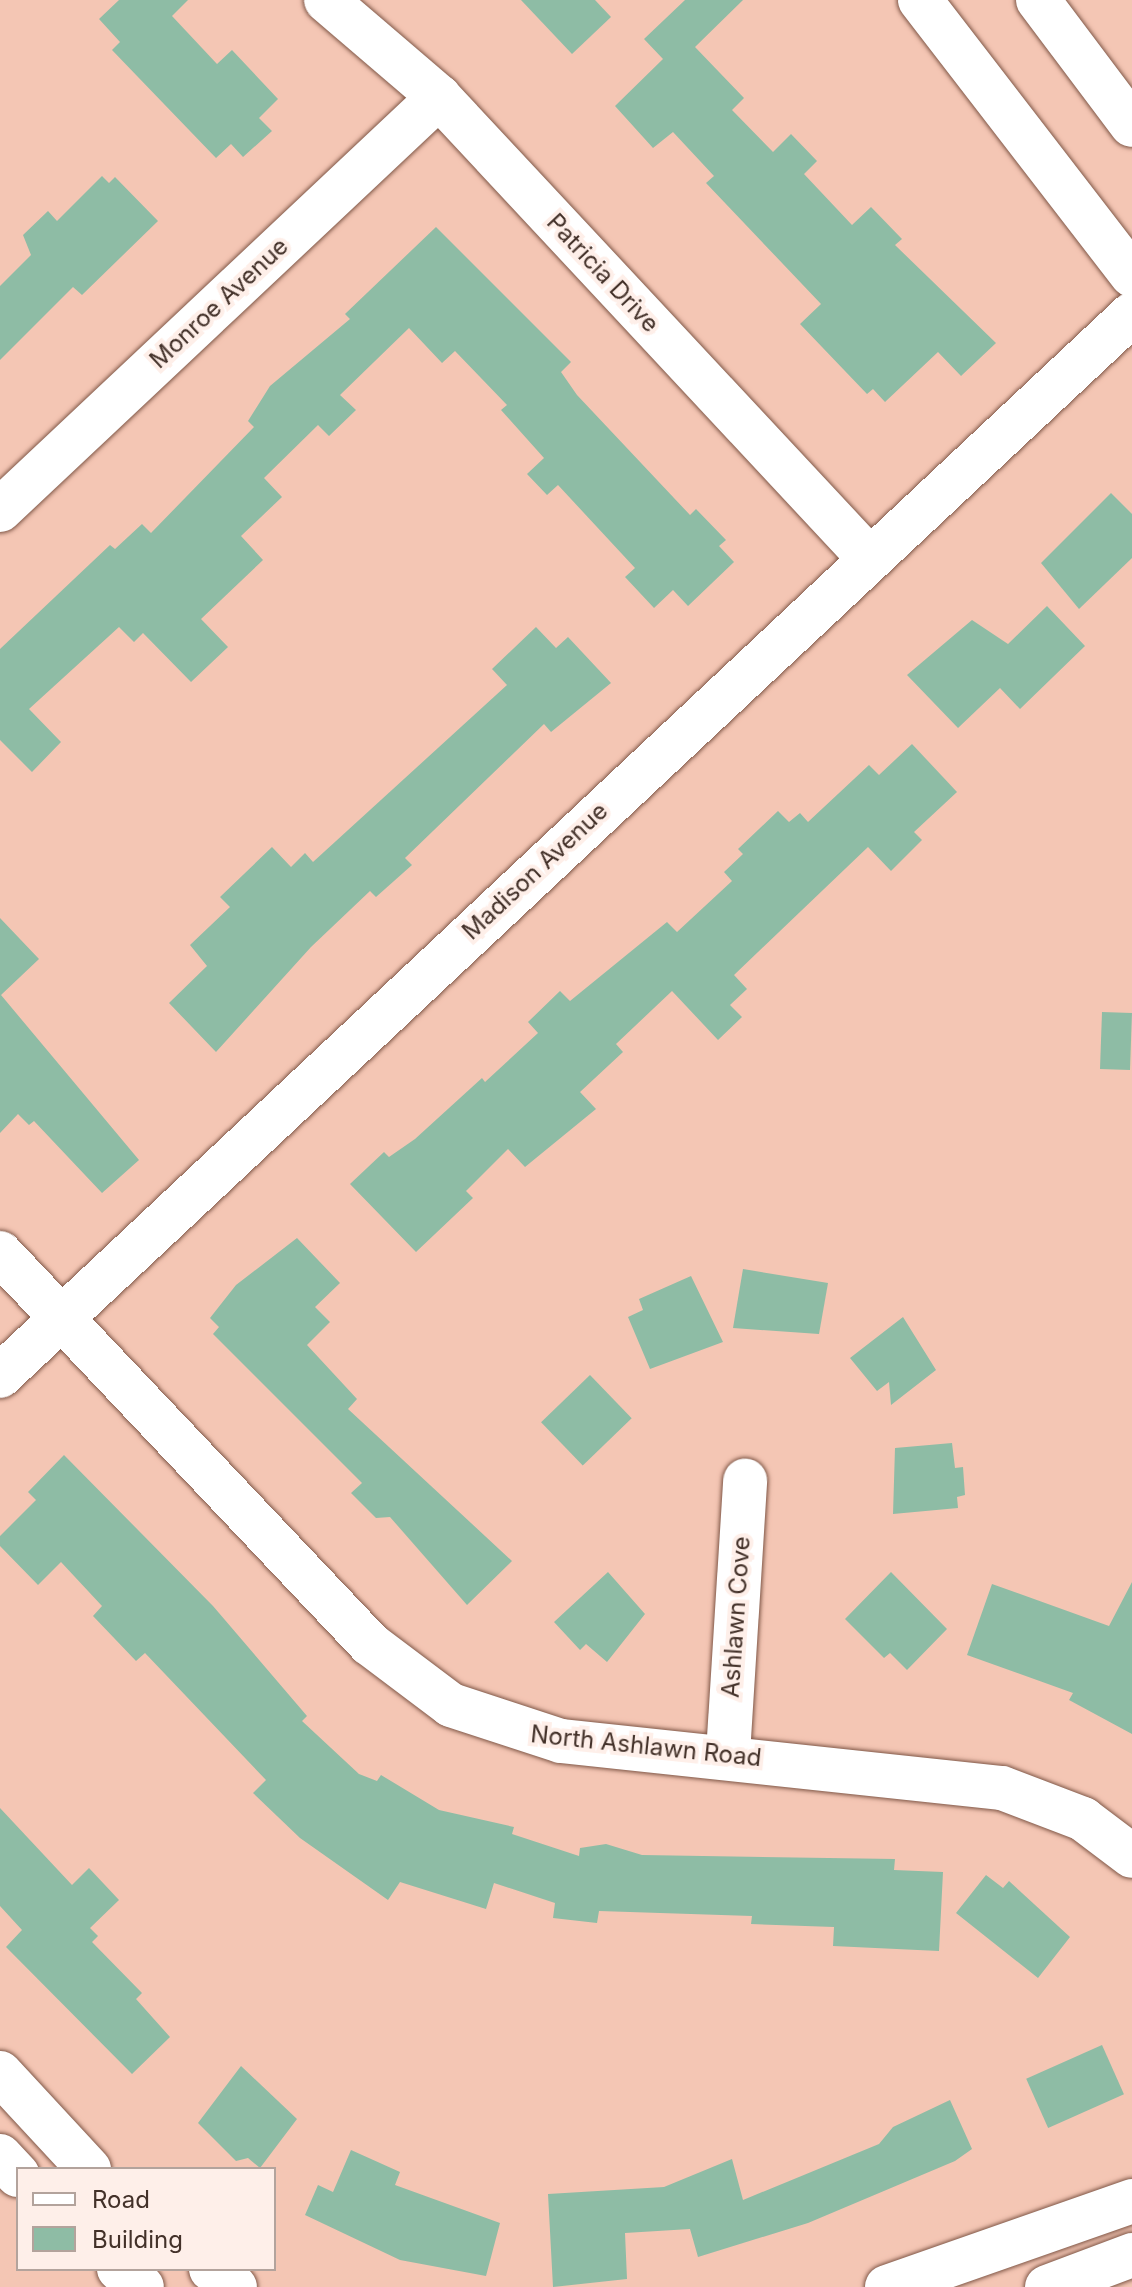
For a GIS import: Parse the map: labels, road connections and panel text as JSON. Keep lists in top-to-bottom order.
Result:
{
  "streets": {
    "street": [
      "Patricia Drive",
      "Monroe Avenue",
      "Madison Avenue",
      "Ashlawn Cove",
      "North Ashlawn Road"
    ]
  },
  "crossings": [
    ["Patricia Drive", "Monroe Avenue"],
    ["Patricia Drive", "Madison Avenue"],
    ["Madison Avenue", "North Ashlawn Road"],
    ["Ashlawn Cove", "North Ashlawn Road"]
  ],
  "legend": ["Road", "Building"]
}
